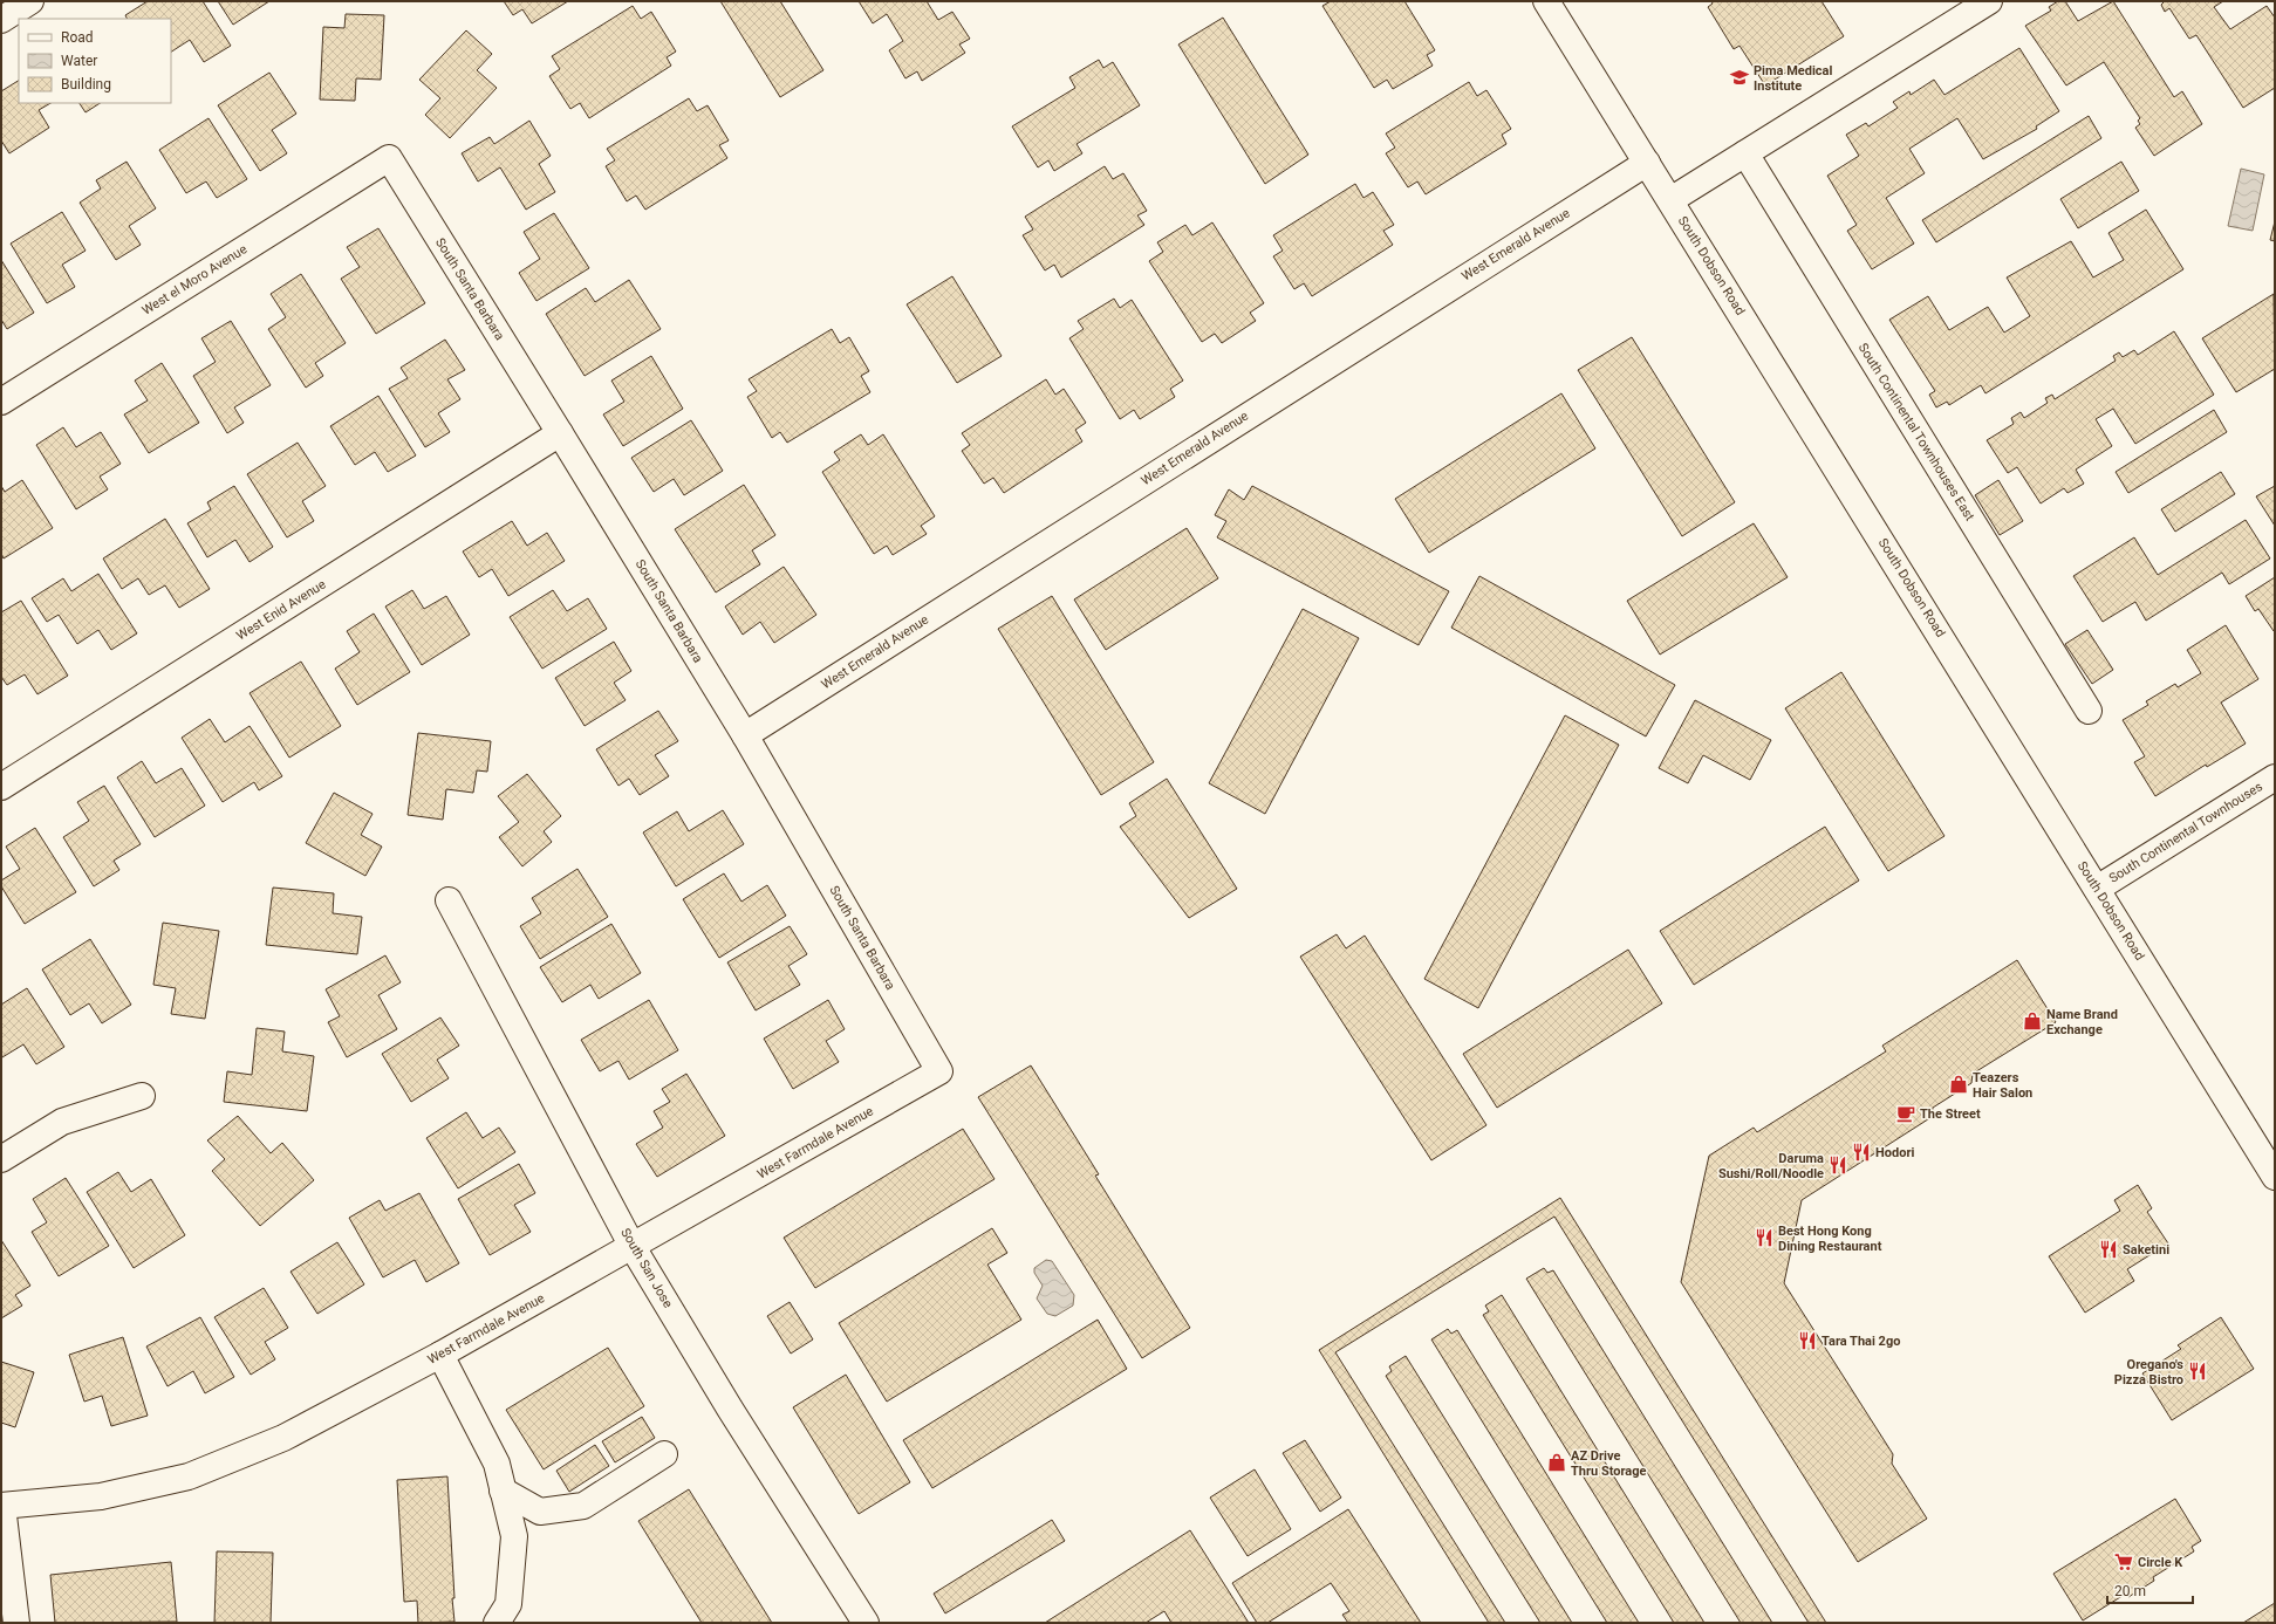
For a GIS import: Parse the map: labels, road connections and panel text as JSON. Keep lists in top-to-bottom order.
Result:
{
  "streets": {
    "street": [
      "West Emerald Avenue",
      "South Dobson Road",
      "West el Moro Avenue",
      "South Santa Barbara",
      "South Continental Townhouses East",
      "West Enid Avenue",
      "South Continental Townhouses",
      "West Farmdale Avenue",
      "South San Jose"
    ]
  },
  "crossings": [
    ["West Emerald Avenue", "South Dobson Road"],
    ["West Emerald Avenue", "South Santa Barbara"],
    ["South Dobson Road", "South Continental Townhouses"],
    ["West el Moro Avenue", "South Santa Barbara"],
    ["South Santa Barbara", "West Enid Avenue"],
    ["South Santa Barbara", "West Farmdale Avenue"],
    ["West Farmdale Avenue", "South San Jose"]
  ],
  "places": {
    "school or university": ["Pima Medical Institute"],
    "shop": ["Name Brand Exchange", "Teazers Hair Salon", "AZ Drive Thru Storage"],
    "cafe": ["The Street"],
    "restaurant": [
      "Hodori",
      "Daruma Sushi/Roll/Noodle",
      "Best Hong Kong Dining Restaurant",
      "Saketini",
      "Tara Thai 2go",
      "Oregano's Pizza Bistro"
    ],
    "supermarket": ["Circle K"]
  },
  "legend": ["Road", "Water", "Building"],
  "scale_bar": "20 m"
}
